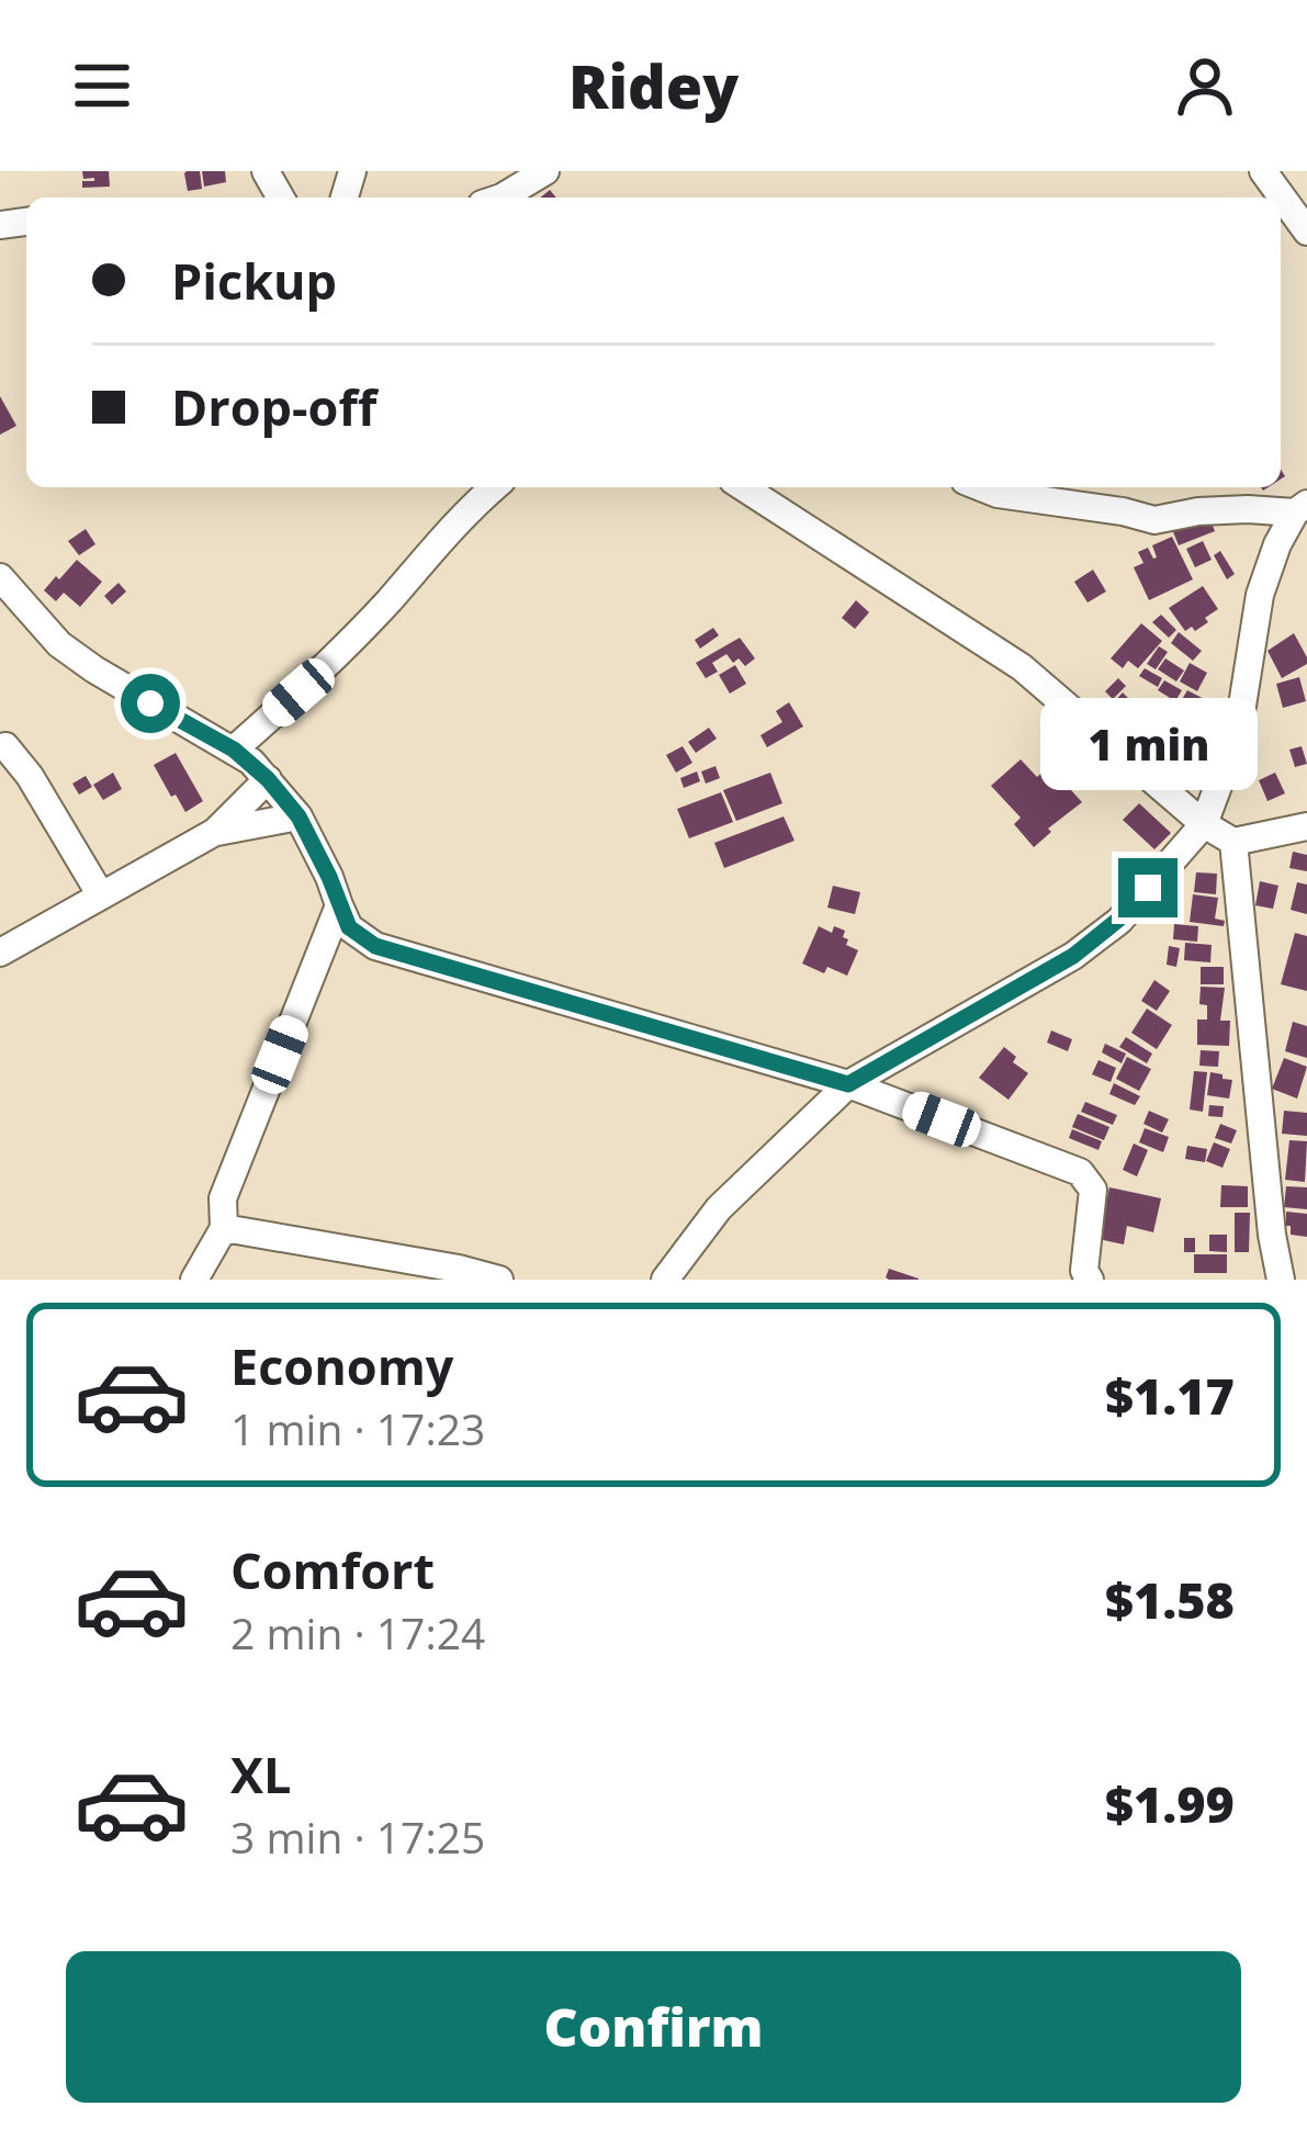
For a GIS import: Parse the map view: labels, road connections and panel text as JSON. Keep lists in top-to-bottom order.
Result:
{
  "page": {
    "header": "Ridey",
    "banner": ["Pickup", "Drop-off"],
    "bubble": "1 min",
    "list": [
      {
        "name": "Economy",
        "note": "1 min · 17:23",
        "value": "$1.17"
      },
      {
        "name": "Comfort",
        "note": "2 min · 17:24",
        "value": "$1.58"
      },
      {
        "name": "XL",
        "note": "3 min · 17:25",
        "value": "$1.99"
      }
    ],
    "buttons": "Confirm"
  }
}
